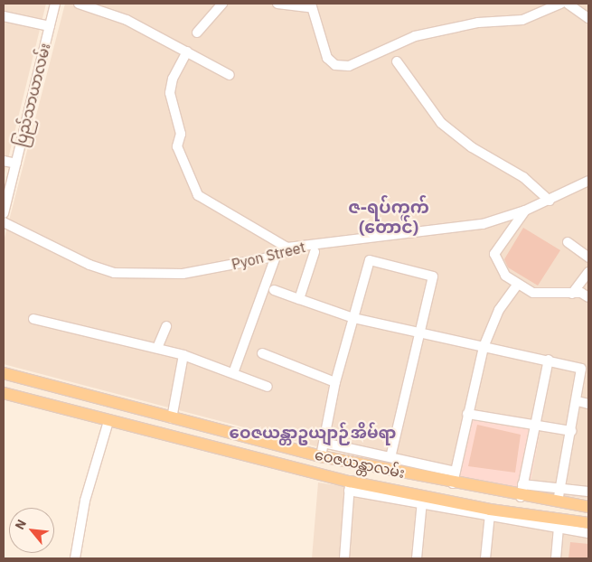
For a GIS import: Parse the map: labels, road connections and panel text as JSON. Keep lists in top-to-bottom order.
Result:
{
  "streets": {
    "main road": ["ဝေဇယန္တာလမ်း"],
    "street": ["ပြည်သာယာလမ်း", "Pyon Street"]
  },
  "districts": ["ဇ-ရပ်ကွက် (တောင်)", "ဝေဇယန္တာဥယျာဉ်အိမ်ရာ"],
  "north": "top left"
}
